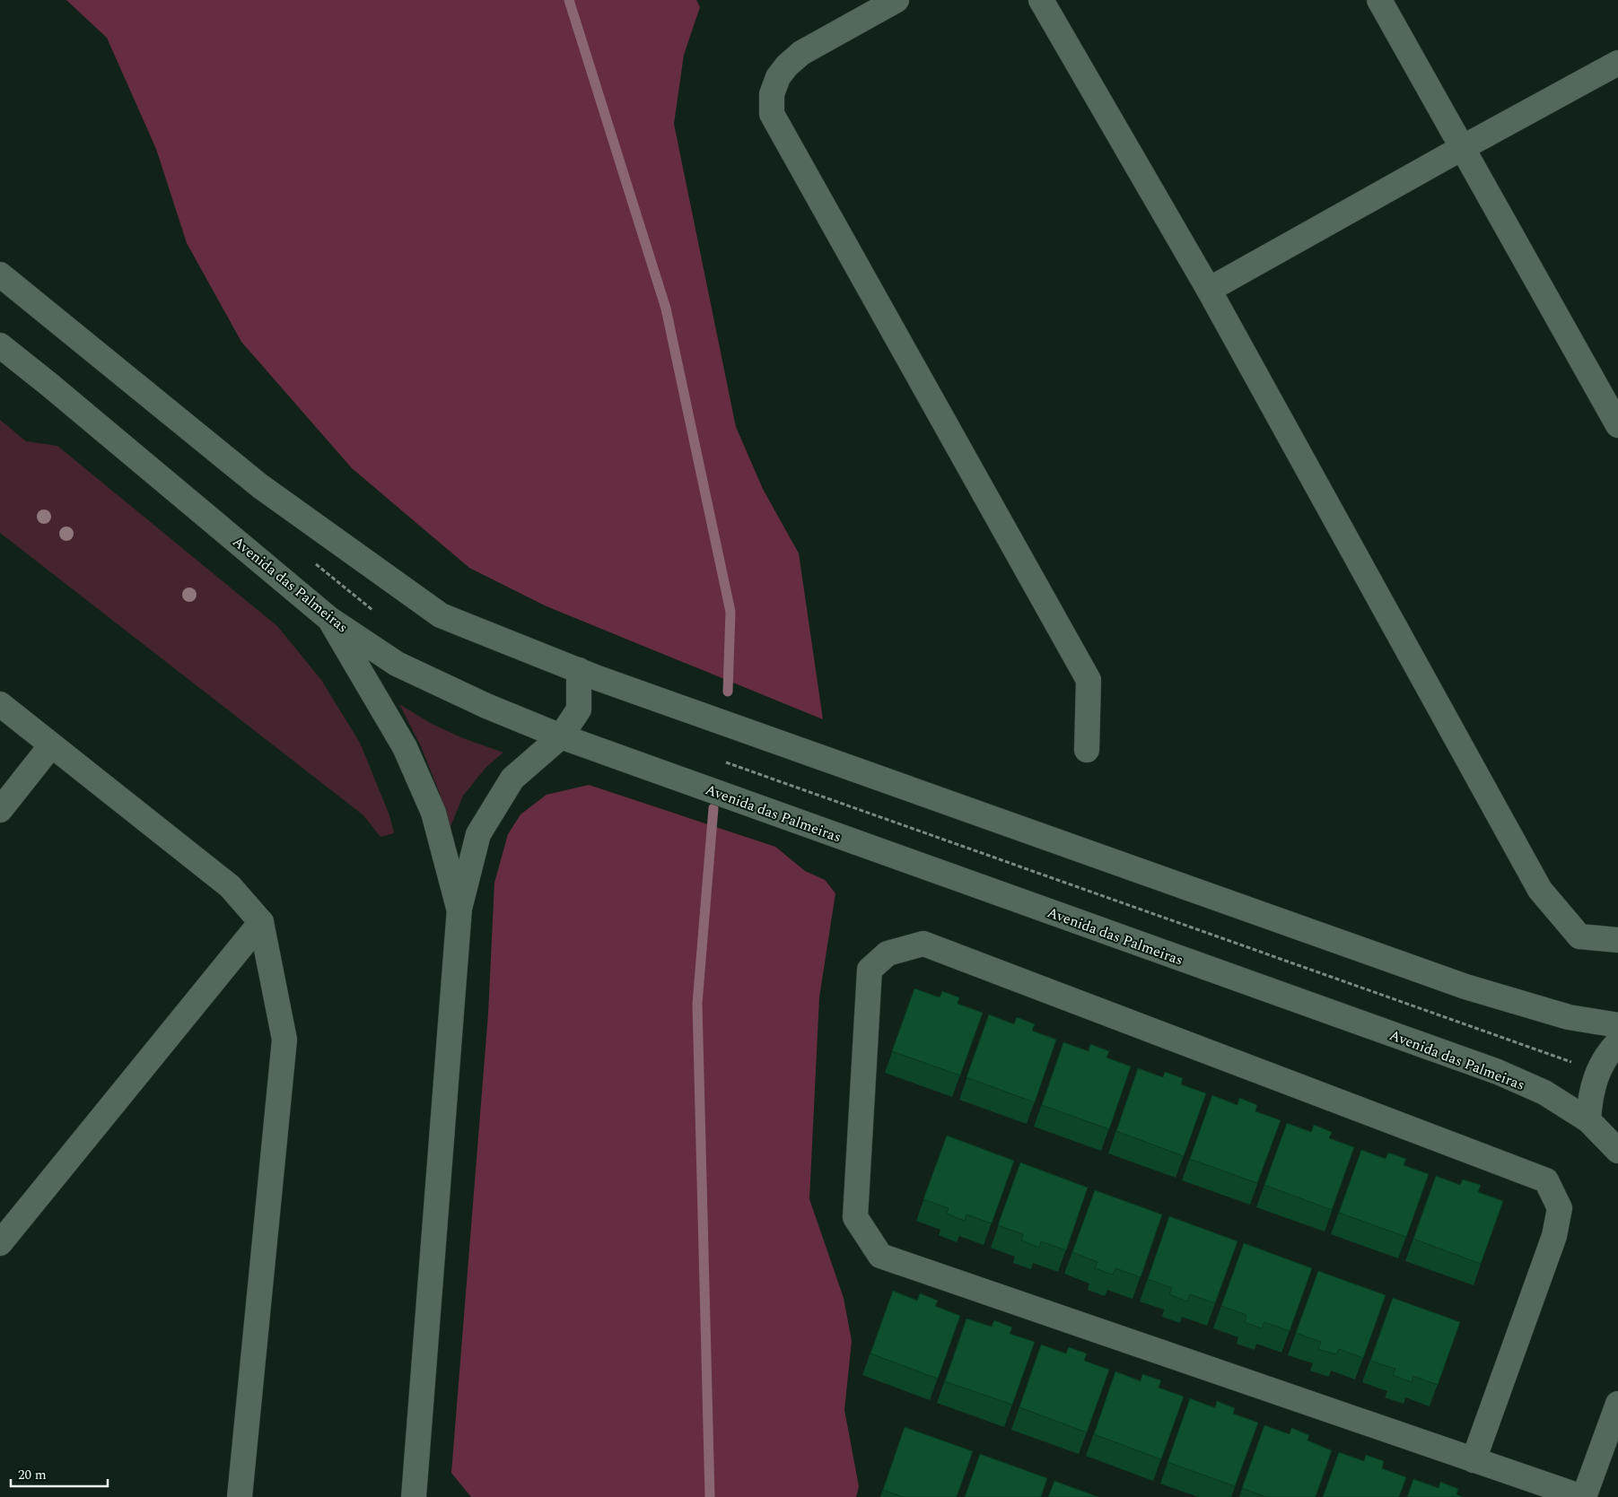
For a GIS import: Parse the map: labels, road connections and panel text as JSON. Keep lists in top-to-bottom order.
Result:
{
  "streets": {
    "street": ["Avenida das Palmeiras"]
  },
  "scale_bar": "20 m"
}
